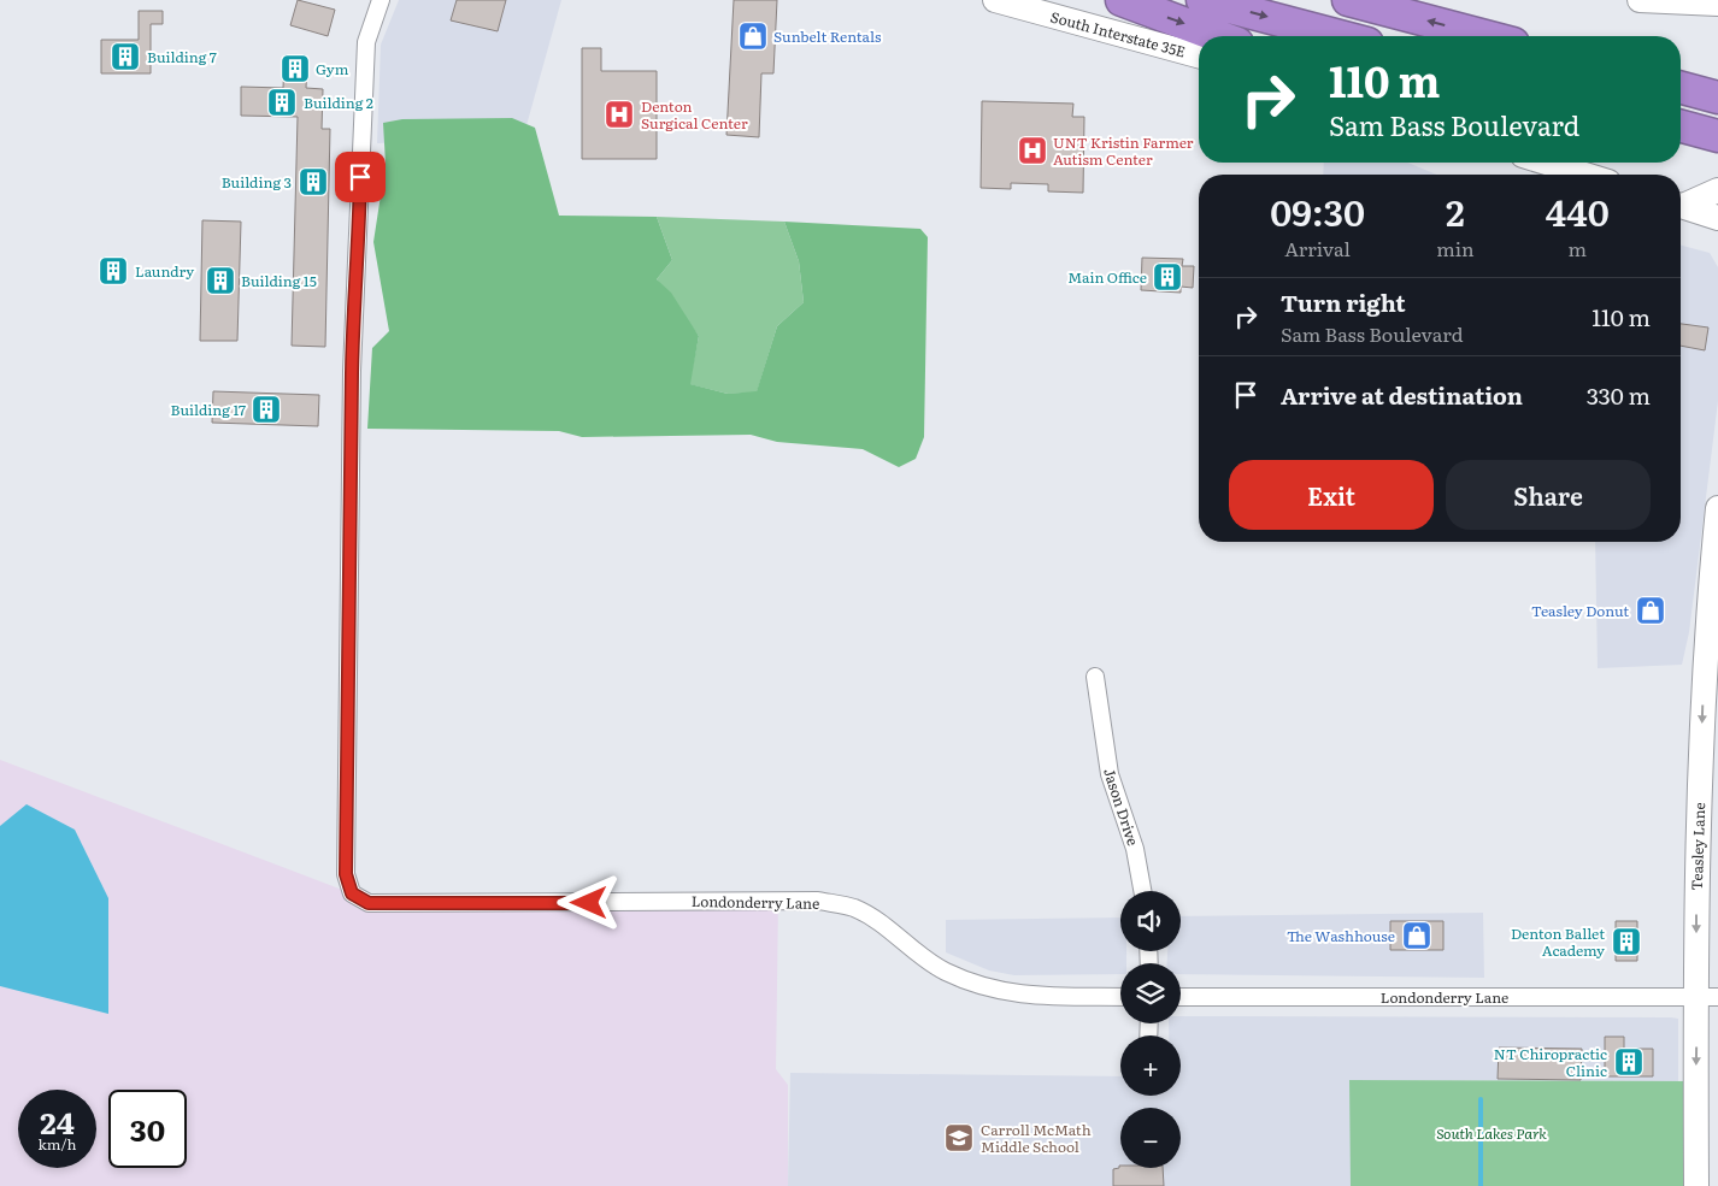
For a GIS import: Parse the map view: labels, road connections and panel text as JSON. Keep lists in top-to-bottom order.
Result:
{
  "streets": {
    "main road": ["South Interstate 35E", "Teasley Lane"],
    "street": ["Jason Drive", "Londonderry Lane"]
  },
  "crossings": [
    ["Teasley Lane", "Londonderry Lane"]
  ],
  "one_way": ["Teasley Lane"],
  "parks": ["South Lakes Park"],
  "places": {
    "shop": ["Sunbelt Rentals", "Teasley Donut", "The Washhouse"],
    "building": [
      "Building 7",
      "Gym",
      "Building 2",
      "Building 3",
      "Laundry",
      "Main Office",
      "Building 15",
      "Building 17",
      "Denton Ballet Academy",
      "NT Chiropractic Clinic"
    ],
    "hospital": ["Denton Surgical Center", "UNT Kristin Farmer Autism Center"],
    "school or university": ["Carroll McMath Middle School"]
  },
  "page": {
    "turn": ["110 m", "Sam Bass Boulevard"],
    "eta": [
      "09:30",
      "Arrival",
      "2",
      "min",
      "440",
      "m"
    ],
    "list": [
      {
        "name": "Turn right",
        "note": "Sam Bass Boulevard",
        "value": "110 m"
      },
      {
        "name": "Arrive at destination",
        "value": "330 m"
      }
    ],
    "buttons": ["Exit", "Share"],
    "map_buttons": ["+", "−"],
    "speed": "24 km/h",
    "limit": "30"
  }
}
